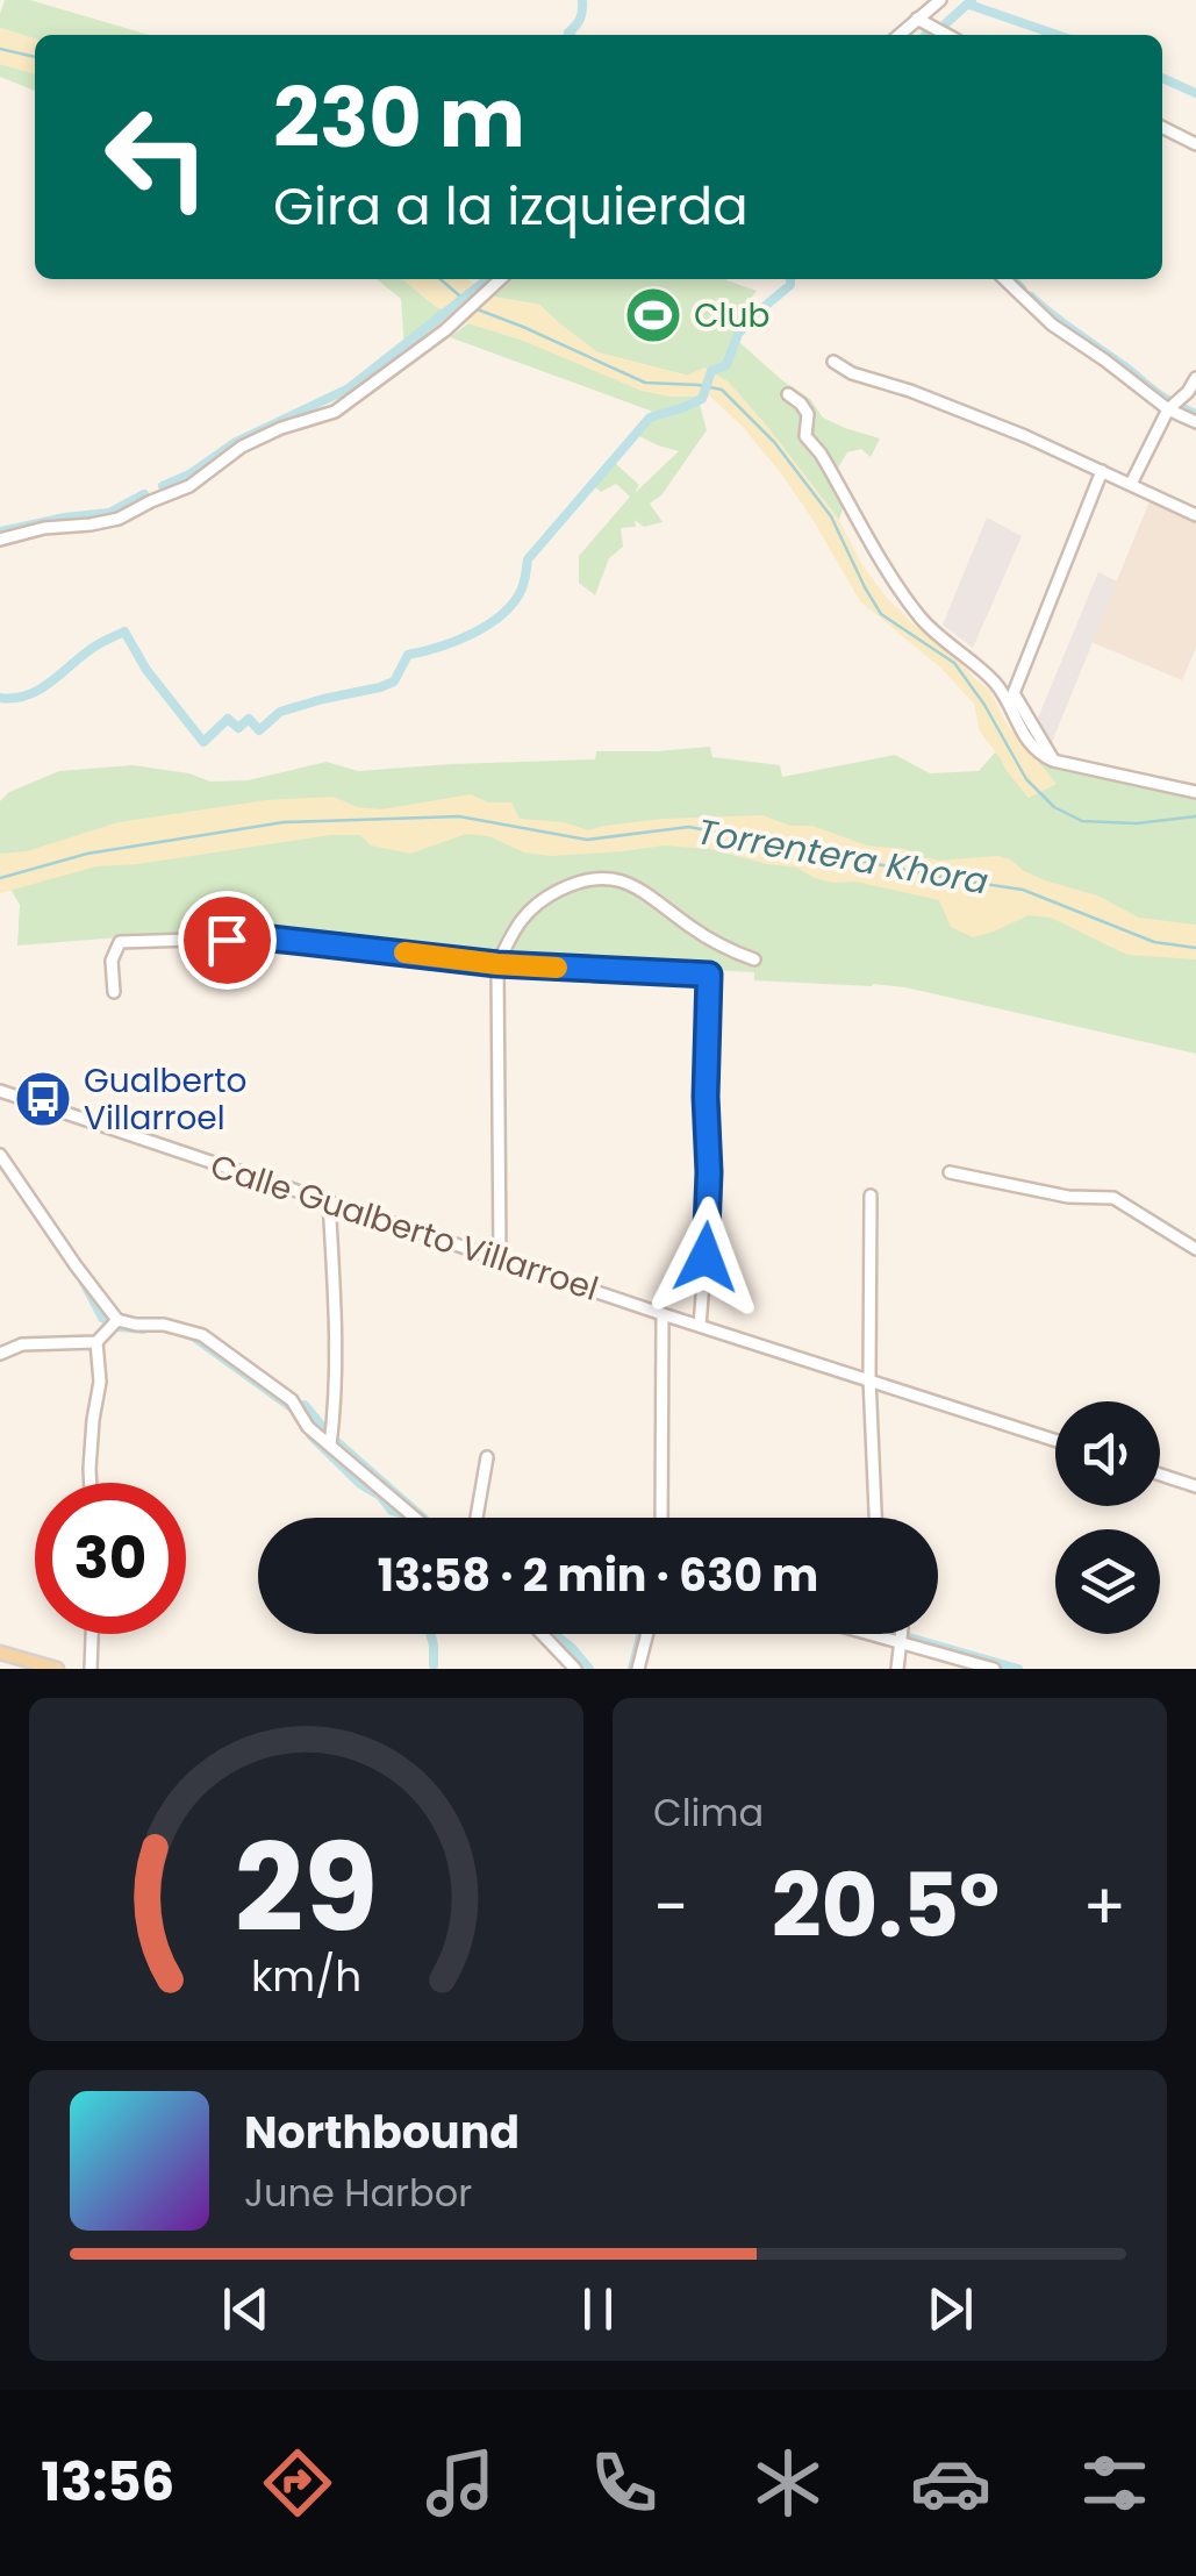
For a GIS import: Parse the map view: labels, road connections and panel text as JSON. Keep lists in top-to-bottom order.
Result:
{
  "streets": {
    "street": ["Calle Gualberto Villarroel"]
  },
  "water": ["Torrentera Khora"],
  "places": {
    "sports": ["Club"],
    "bus stop": ["Gualberto Villarroel"]
  },
  "page": {
    "turn": ["230 m", "Gira a la izquierda"],
    "limit": "30",
    "trip": "13:58 · 2 min · 630 m",
    "tile": "Clima",
    "heat": ["−", "20.5°", "+"],
    "song": ["Northbound", "June Harbor"],
    "tabs": "13:56",
    "gauge": ["29", "km/h"]
  }
}
